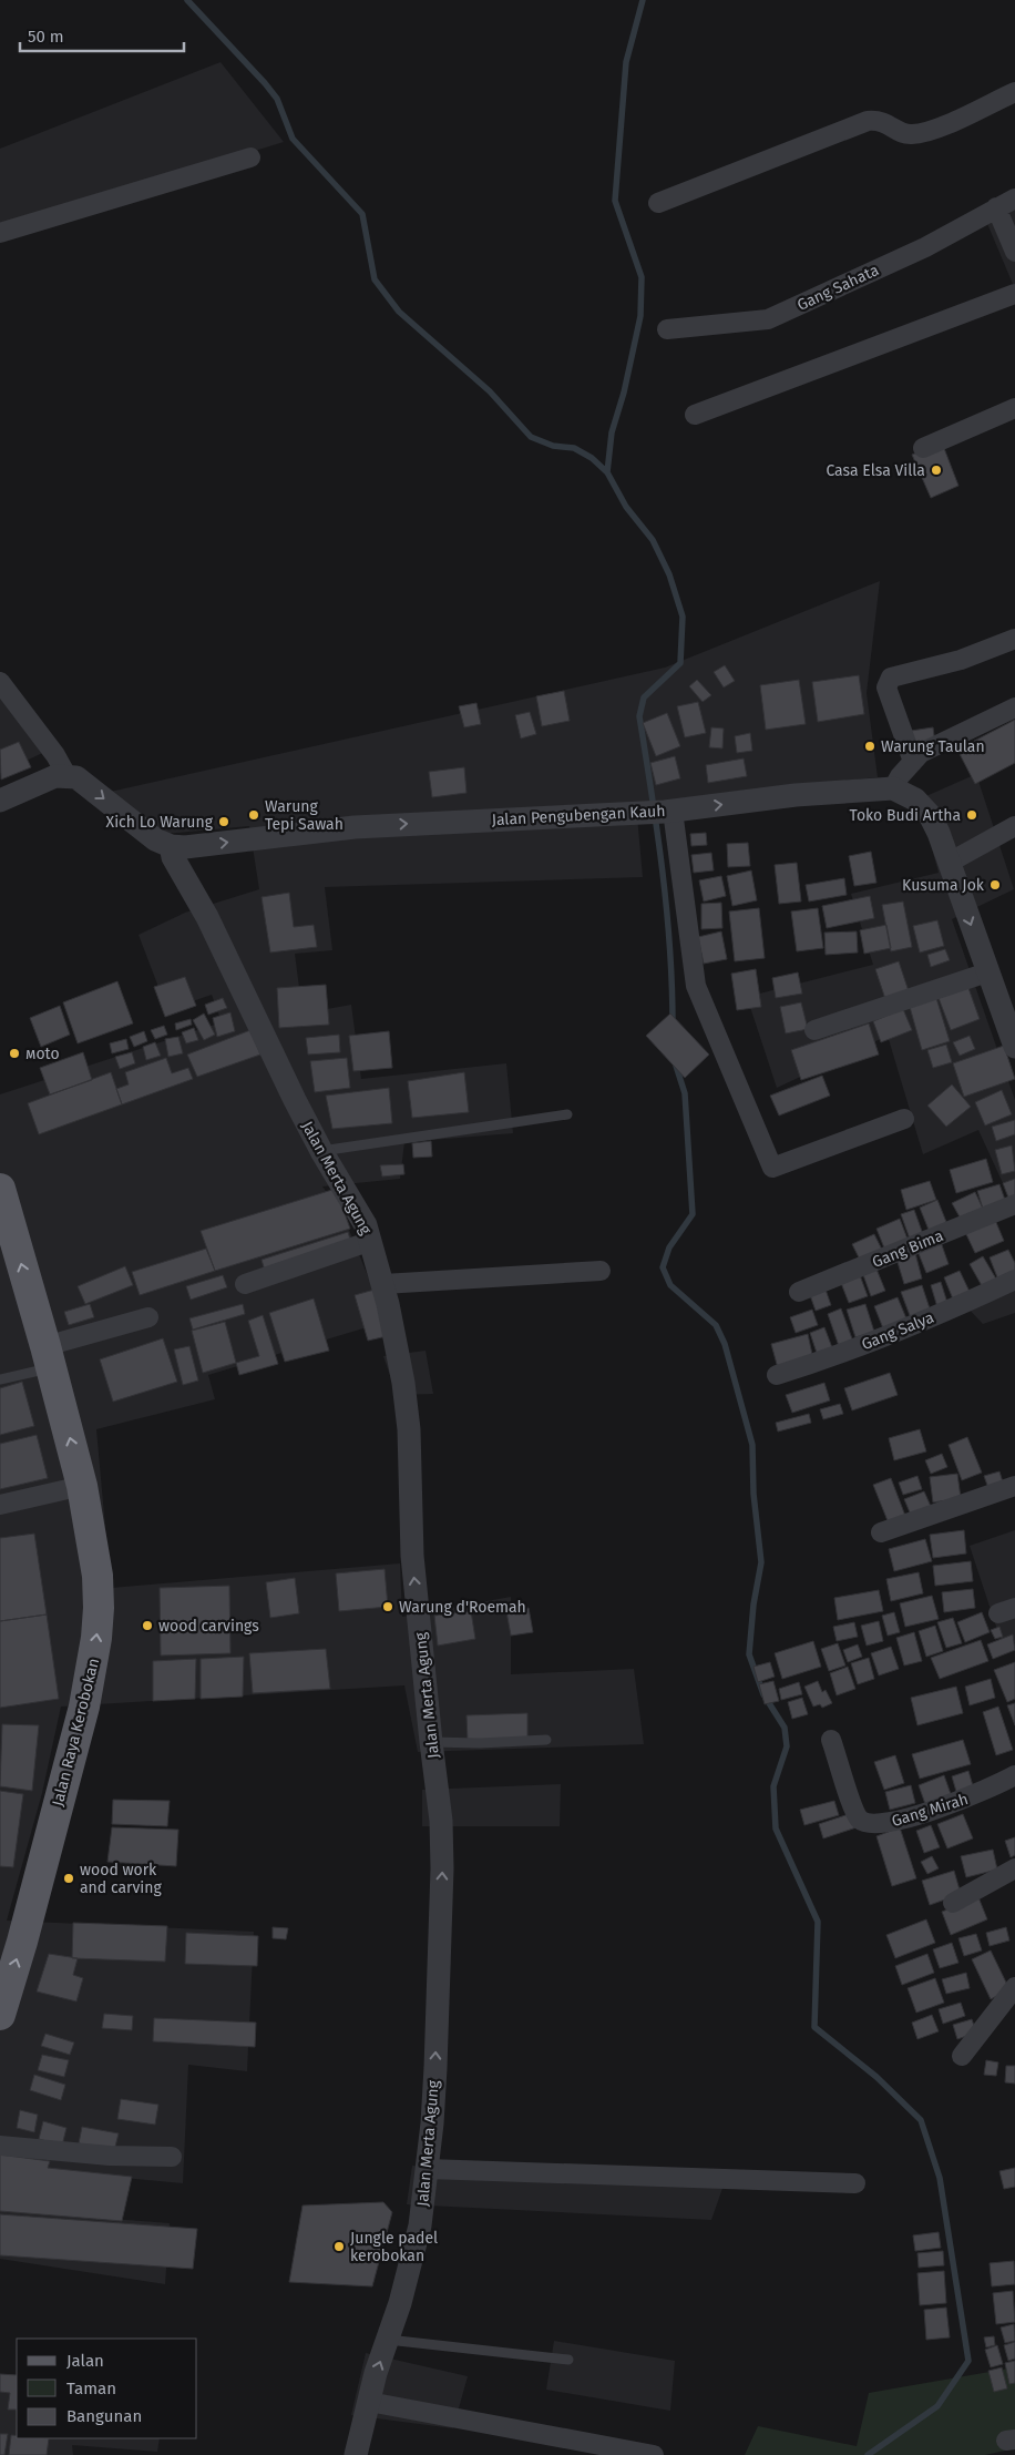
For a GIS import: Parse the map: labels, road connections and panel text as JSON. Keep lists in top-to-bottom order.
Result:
{
  "streets": {
    "main road": ["Jalan Raya Kerobokan"],
    "street": [
      "Gang Sahata",
      "Jalan Pengubengan Kauh",
      "Jalan Merta Agung",
      "Gang Bima",
      "Gang Salya",
      "Gang Mirah"
    ]
  },
  "crossings": [
    ["Jalan Pengubengan Kauh", "Jalan Merta Agung"]
  ],
  "one_way": ["Jalan Pengubengan Kauh", "Jalan Merta Agung", "Jalan Raya Kerobokan"],
  "places": [
    "Casa Elsa Villa",
    "Warung Taulan",
    "Warung Tepi Sawah",
    "Toko Budi Artha",
    "Xich Lo Warung",
    "Kusuma Jok",
    "моto",
    "Warung d'Roemah",
    "wood carvings",
    "wood work and carving",
    "Jungle padel kerobokan"
  ],
  "legend": ["Jalan", "Taman", "Bangunan"],
  "scale_bar": "50 m"
}
